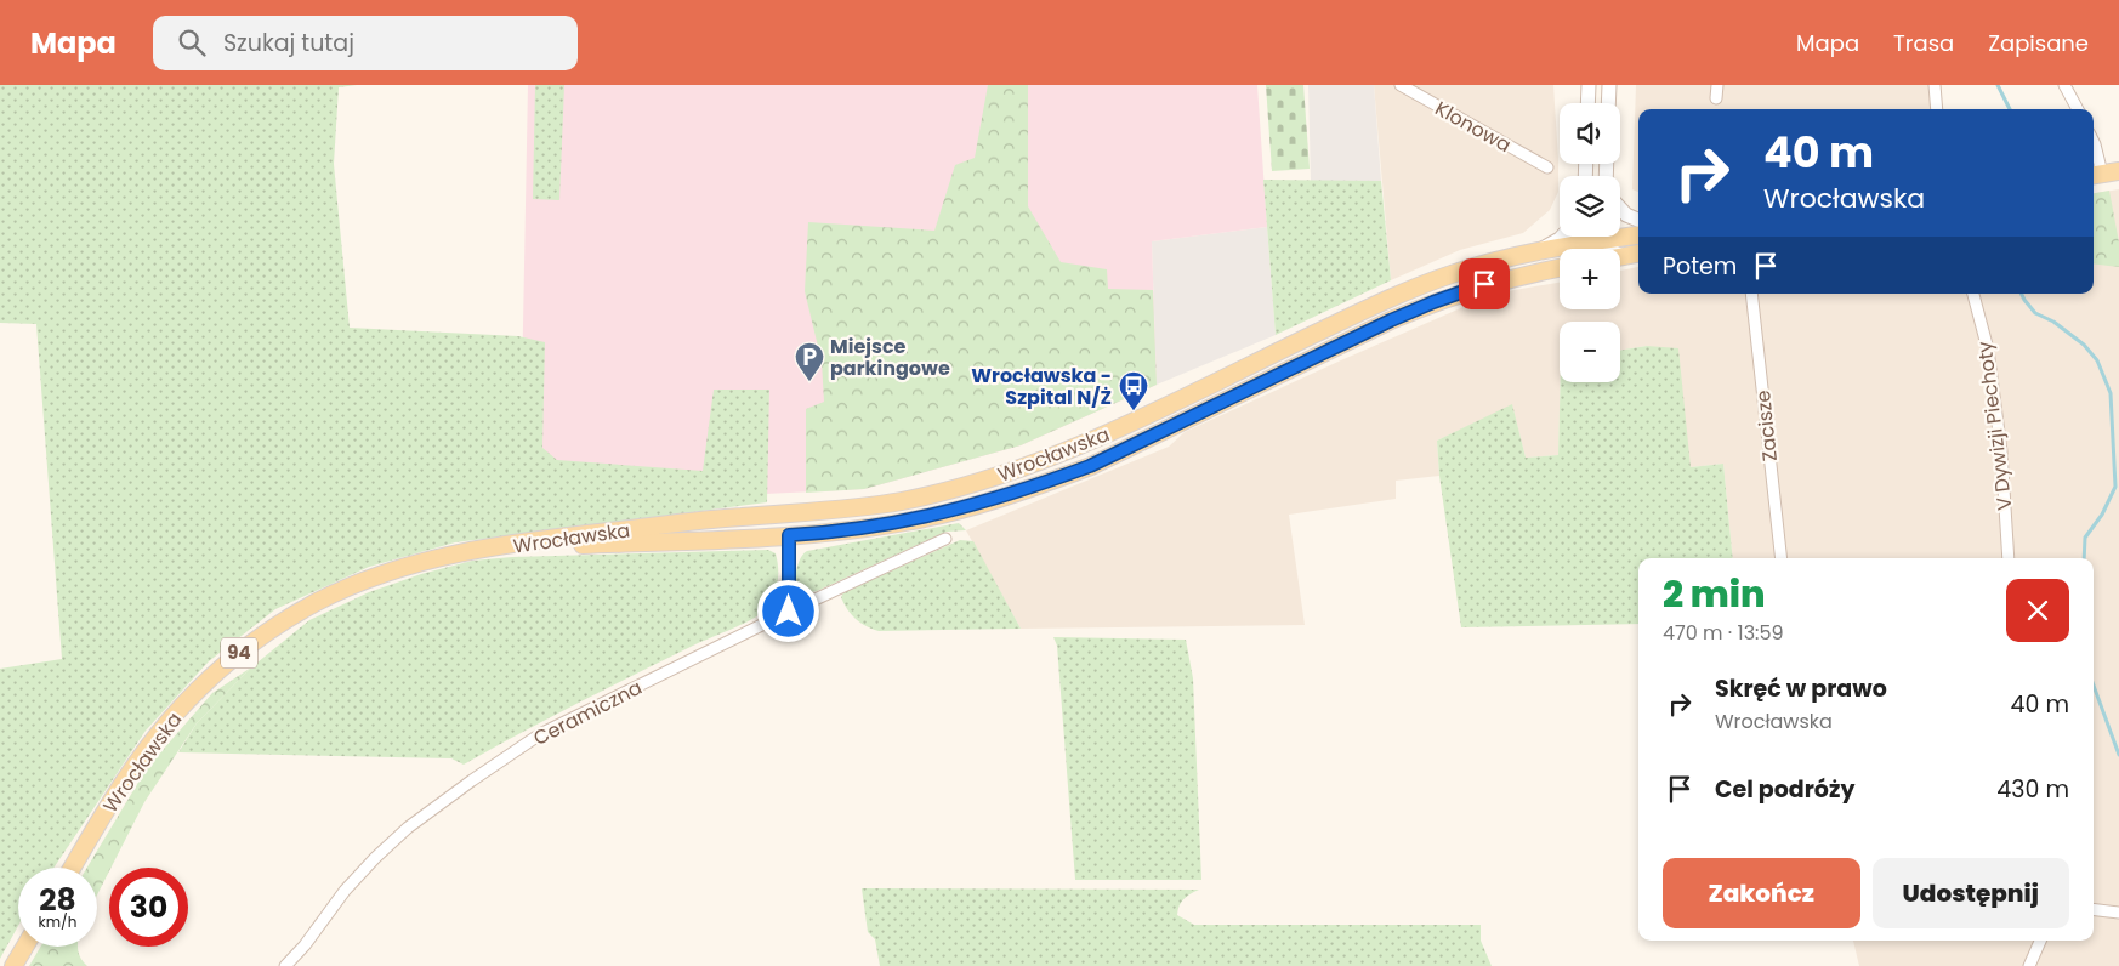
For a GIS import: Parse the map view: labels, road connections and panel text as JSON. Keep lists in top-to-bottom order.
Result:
{
  "streets": {
    "main road": ["Wrocławska", "94"],
    "street": [
      "Klonowa",
      "Zacisze",
      "V Dywizji Piechoty",
      "Ceramiczna"
    ]
  },
  "places": {
    "parking": ["Miejsce parkingowe"],
    "bus stop": ["Wrocławska - Szpital N/Ż"]
  },
  "page": {
    "header": "Mapa",
    "search": "Szukaj tutaj",
    "nav": ["Mapa", "Trasa", "Zapisane"],
    "map_buttons": ["+", "−"],
    "turn": ["40 m", "Wrocławska"],
    "then": "Potem",
    "heading": ["2 min", "470 m · 13:59"],
    "list": [
      {
        "name": "Skręć w prawo",
        "note": "Wrocławska",
        "value": "40 m"
      },
      {
        "name": "Cel podróży",
        "value": "430 m"
      }
    ],
    "buttons": ["Zakończ", "Udostępnij"],
    "speed": "28 km/h",
    "limit": "30"
  }
}
